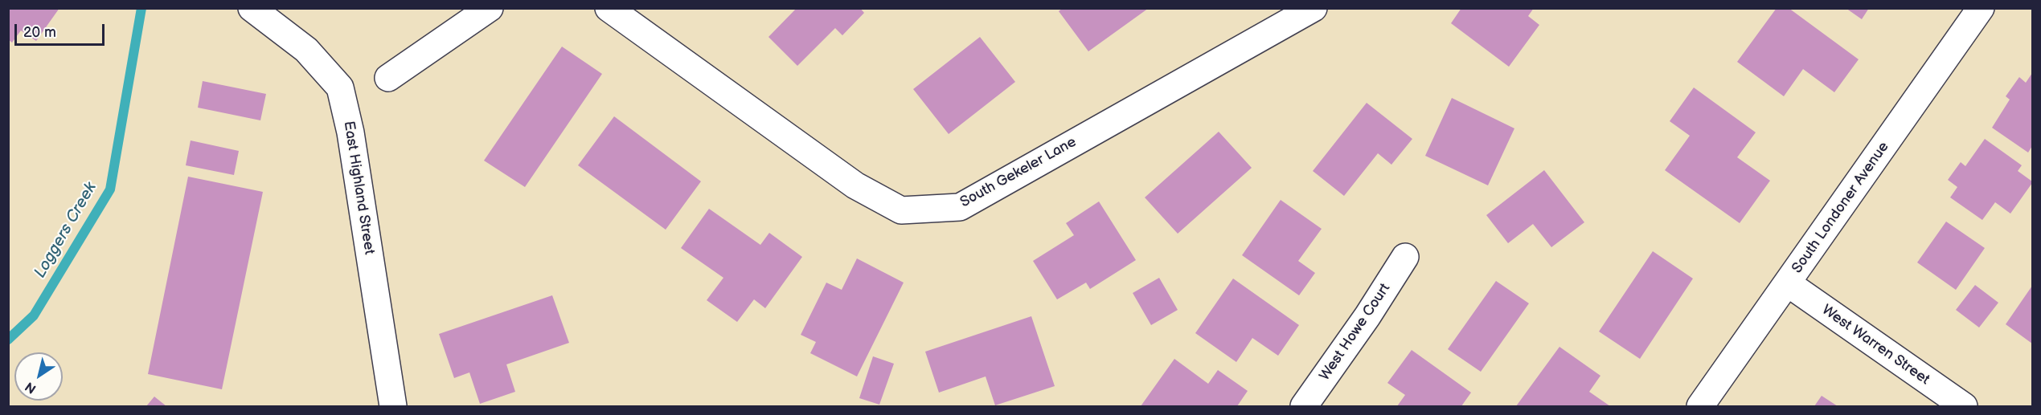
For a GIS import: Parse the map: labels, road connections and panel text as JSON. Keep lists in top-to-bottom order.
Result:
{
  "streets": {
    "street": [
      "South Gekeler Lane",
      "East Highland Street",
      "South Londoner Avenue",
      "West Howe Court",
      "West Warren Street"
    ]
  },
  "crossings": [
    ["South Londoner Avenue", "West Warren Street"]
  ],
  "water": ["Loggers Creek"],
  "scale_bar": "20 m",
  "north": "bottom left"
}
